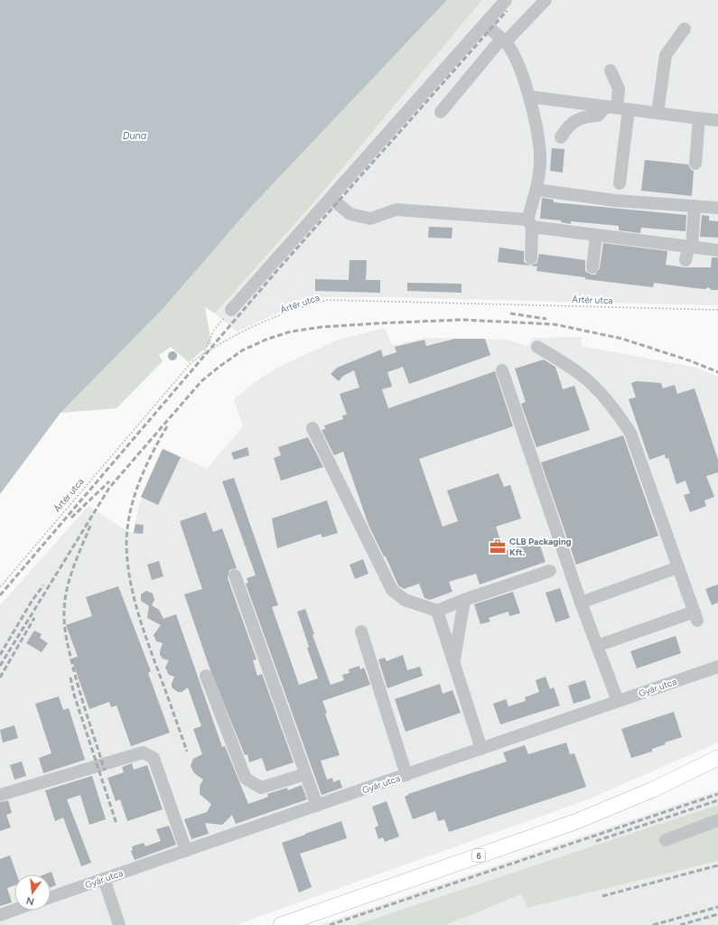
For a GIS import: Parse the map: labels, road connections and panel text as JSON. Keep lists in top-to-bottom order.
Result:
{
  "streets": {
    "main road": ["6"],
    "street": ["Gyár utca"],
    "path": ["Ártér utca"]
  },
  "water": ["Duna"],
  "places": {
    "office": ["CLB Packaging Kft."]
  },
  "north": "bottom"
}
